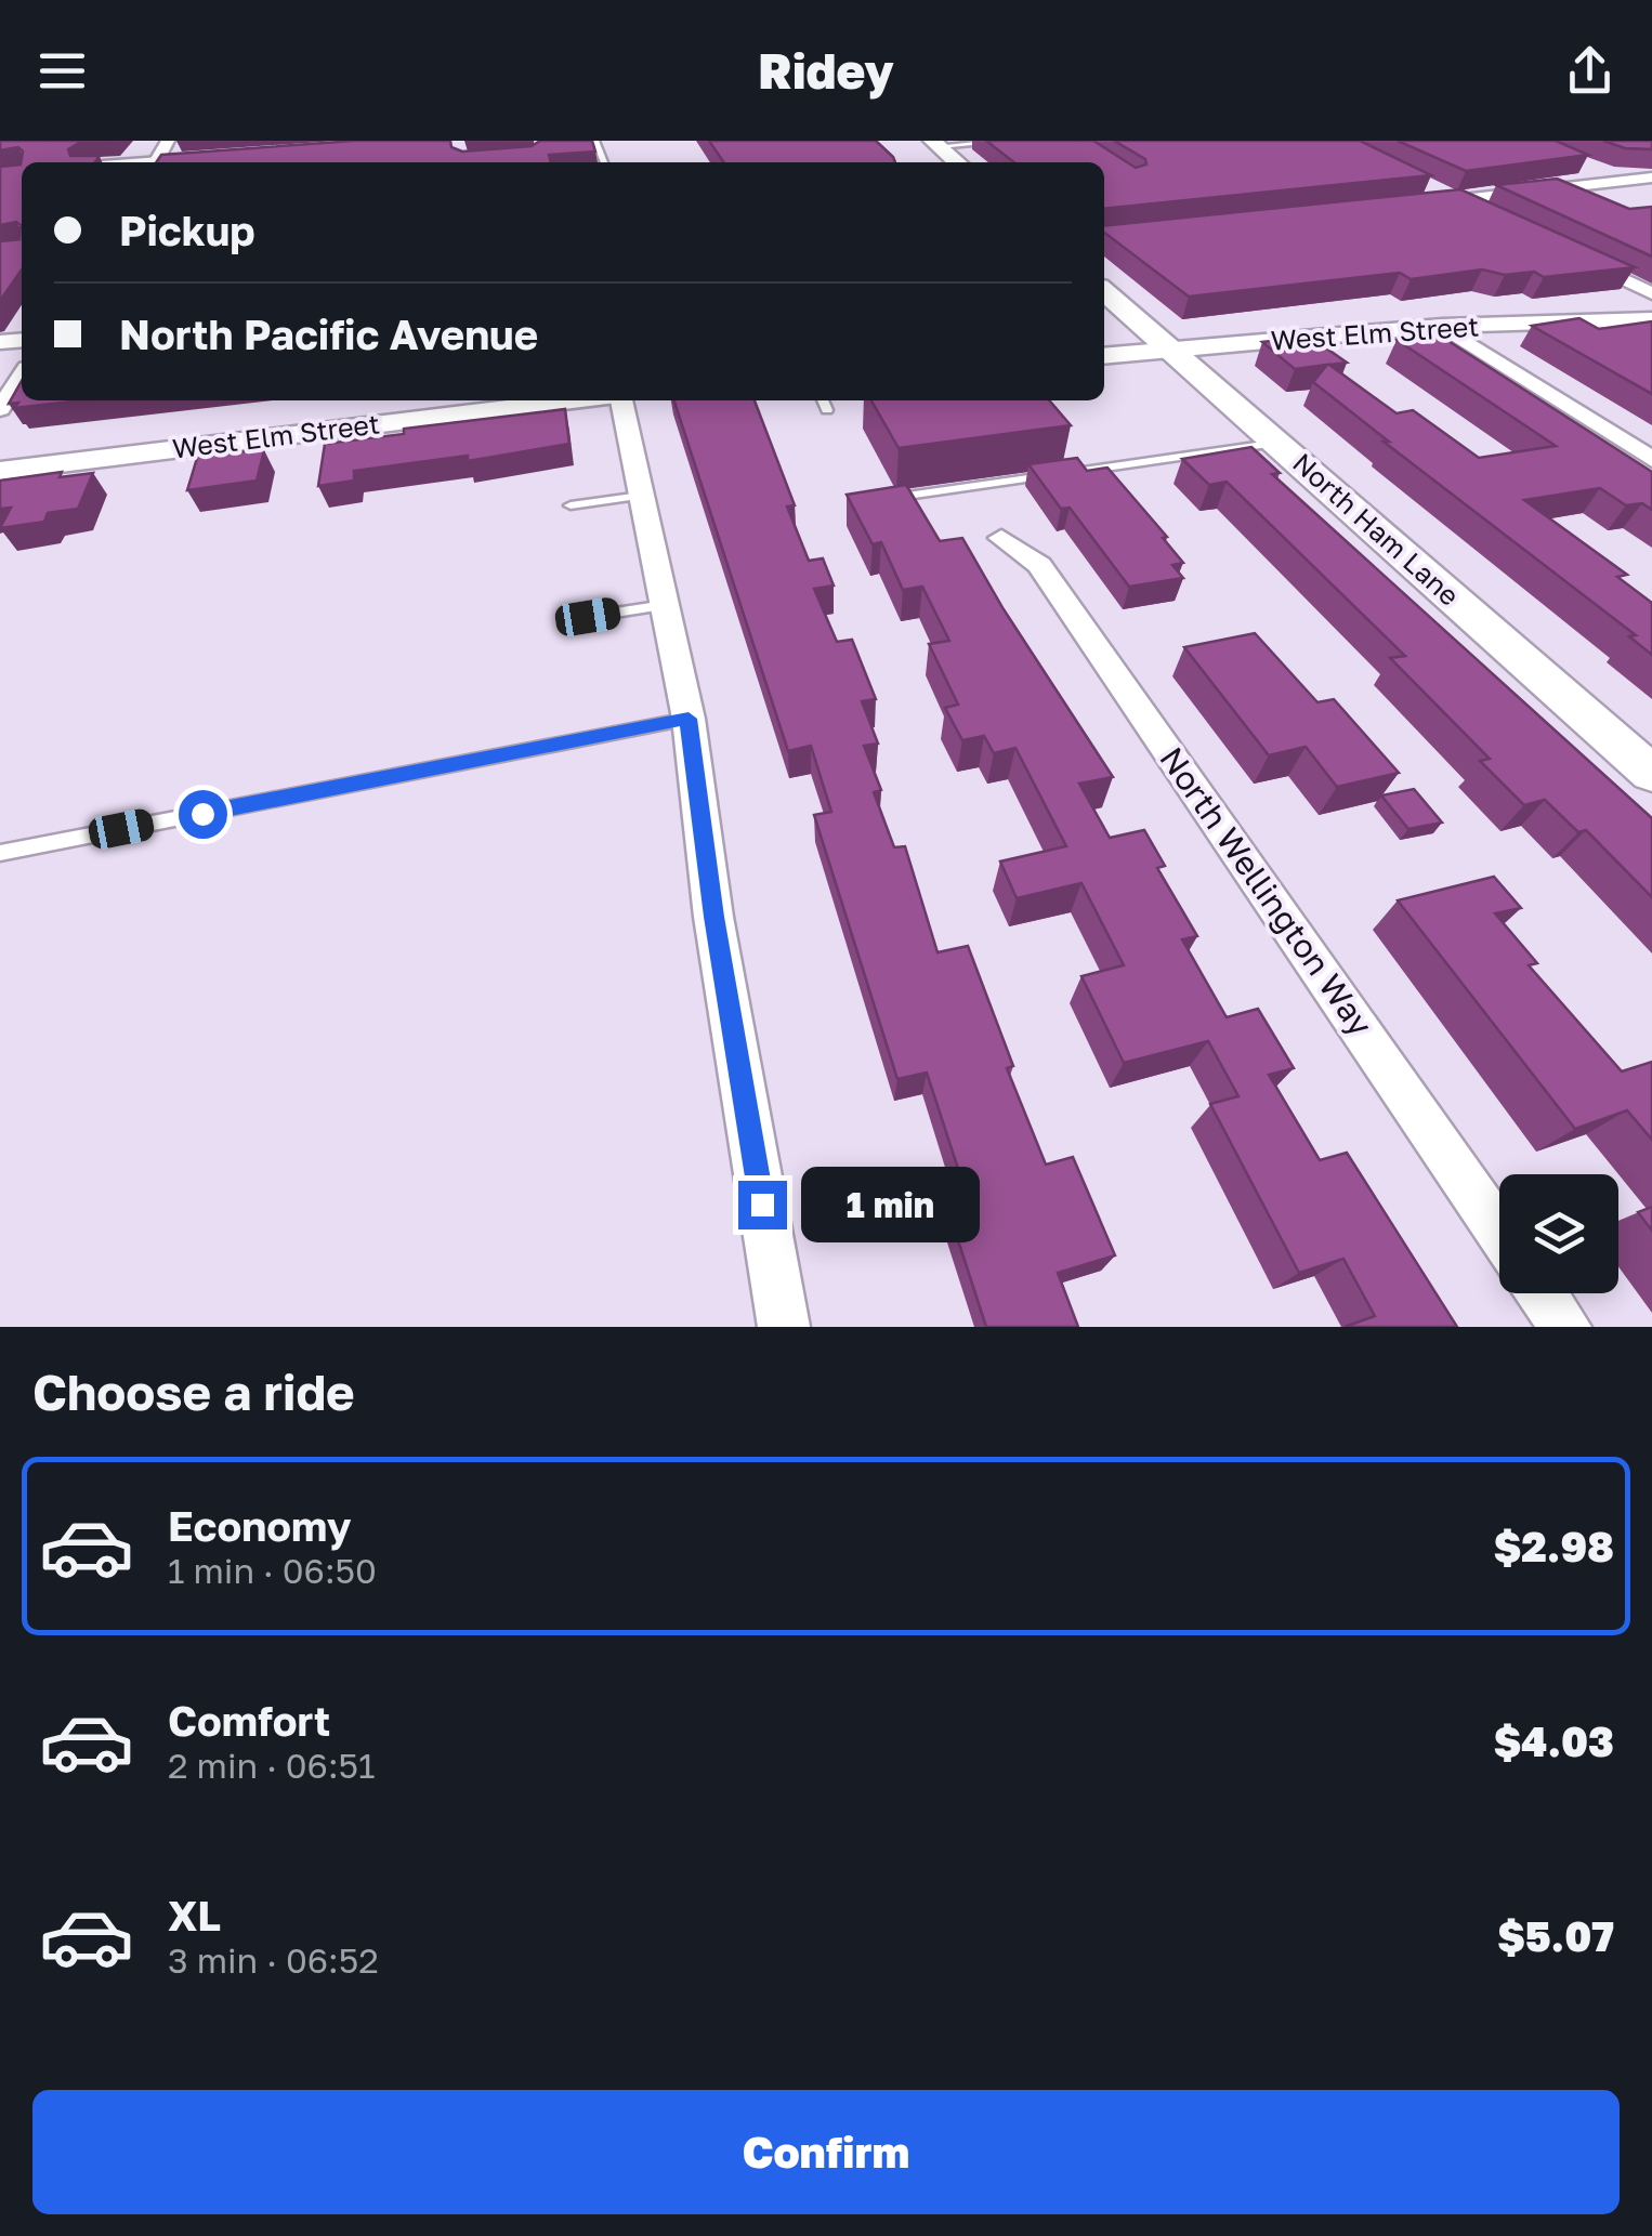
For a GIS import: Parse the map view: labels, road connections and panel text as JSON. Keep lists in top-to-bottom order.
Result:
{
  "streets": {
    "main road": ["North Ham Lane"],
    "street": ["West Elm Street", "North Wellington Way"]
  },
  "crossings": [
    ["West Elm Street", "North Ham Lane"]
  ],
  "page": {
    "header": "Ridey",
    "banner": ["Pickup", "North Pacific Avenue"],
    "bubble": "1 min",
    "heading": "Choose a ride",
    "list": [
      {
        "name": "Economy",
        "note": "1 min · 06:50",
        "value": "$2.98"
      },
      {
        "name": "Comfort",
        "note": "2 min · 06:51",
        "value": "$4.03"
      },
      {
        "name": "XL",
        "note": "3 min · 06:52",
        "value": "$5.07"
      }
    ],
    "buttons": "Confirm"
  }
}
